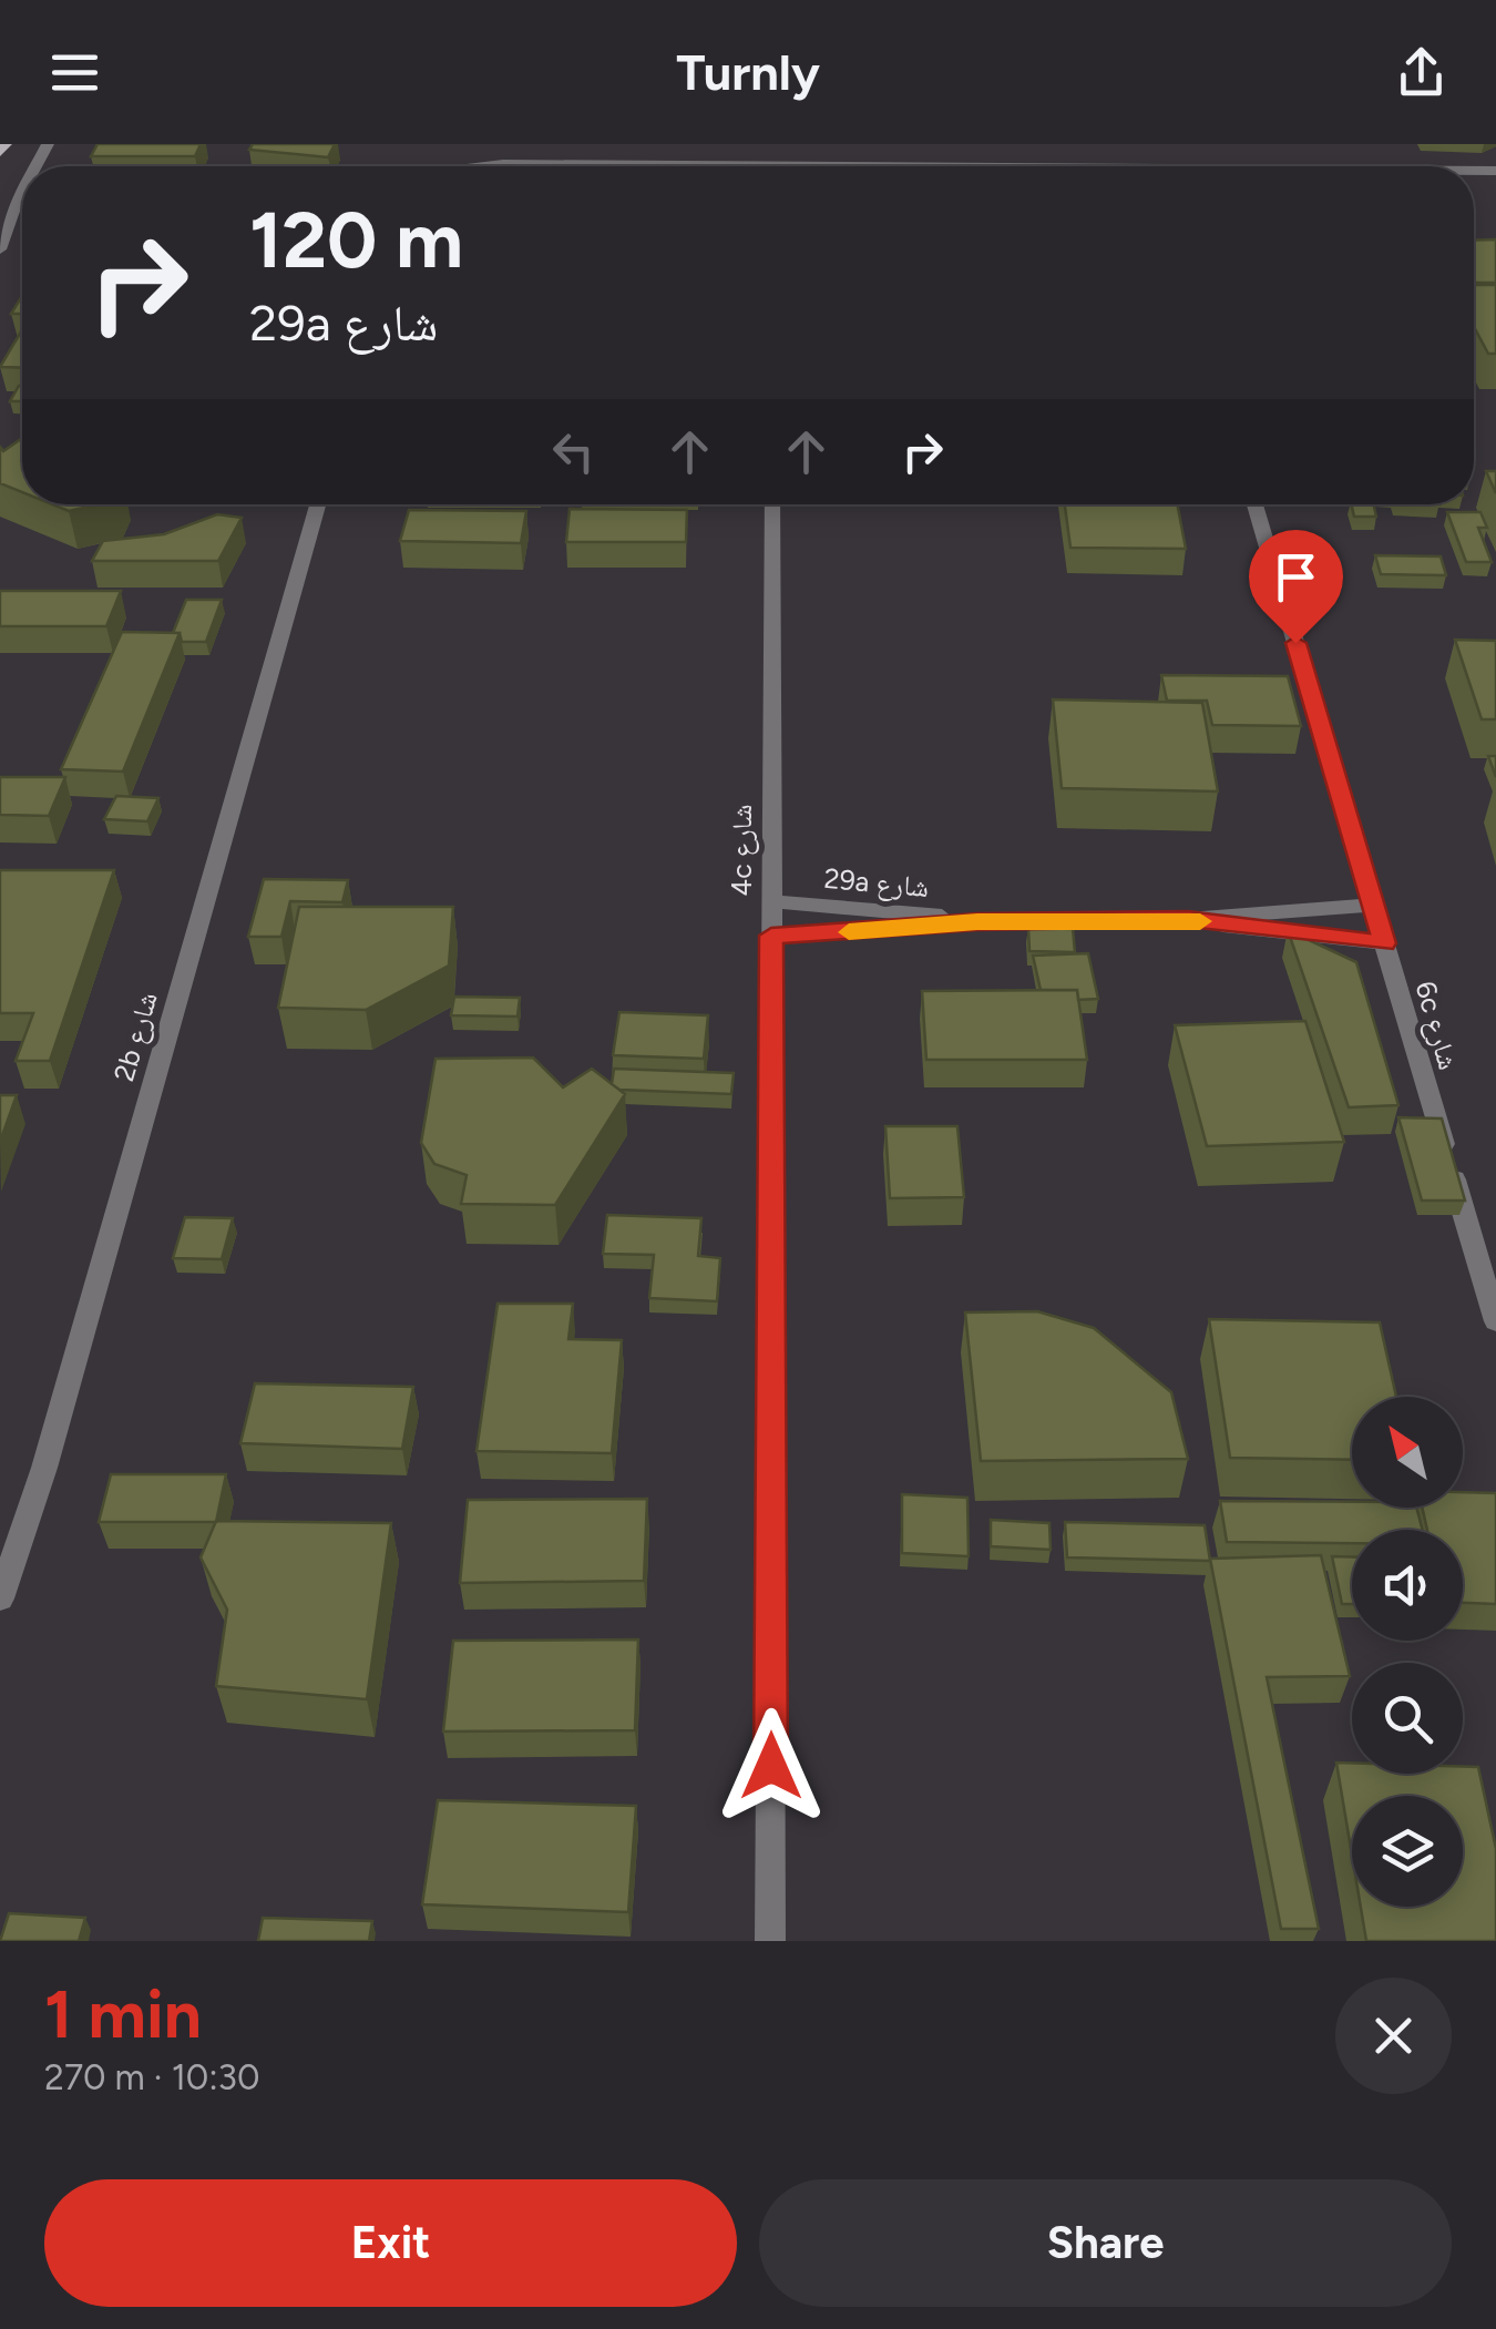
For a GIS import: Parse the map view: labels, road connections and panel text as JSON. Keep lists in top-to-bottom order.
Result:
{
  "streets": {
    "street": [
      "4c شارع",
      "29a شارع",
      "6c شارع",
      "2b شارع"
    ]
  },
  "crossings": [
    ["4c شارع", "29a شارع"],
    ["29a شارع", "6c شارع"]
  ],
  "north": "top left",
  "page": {
    "header": "Turnly",
    "turn": ["120 m", "29a شارع"],
    "heading": ["1 min", "270 m · 10:30"],
    "buttons": ["Exit", "Share"]
  }
}
